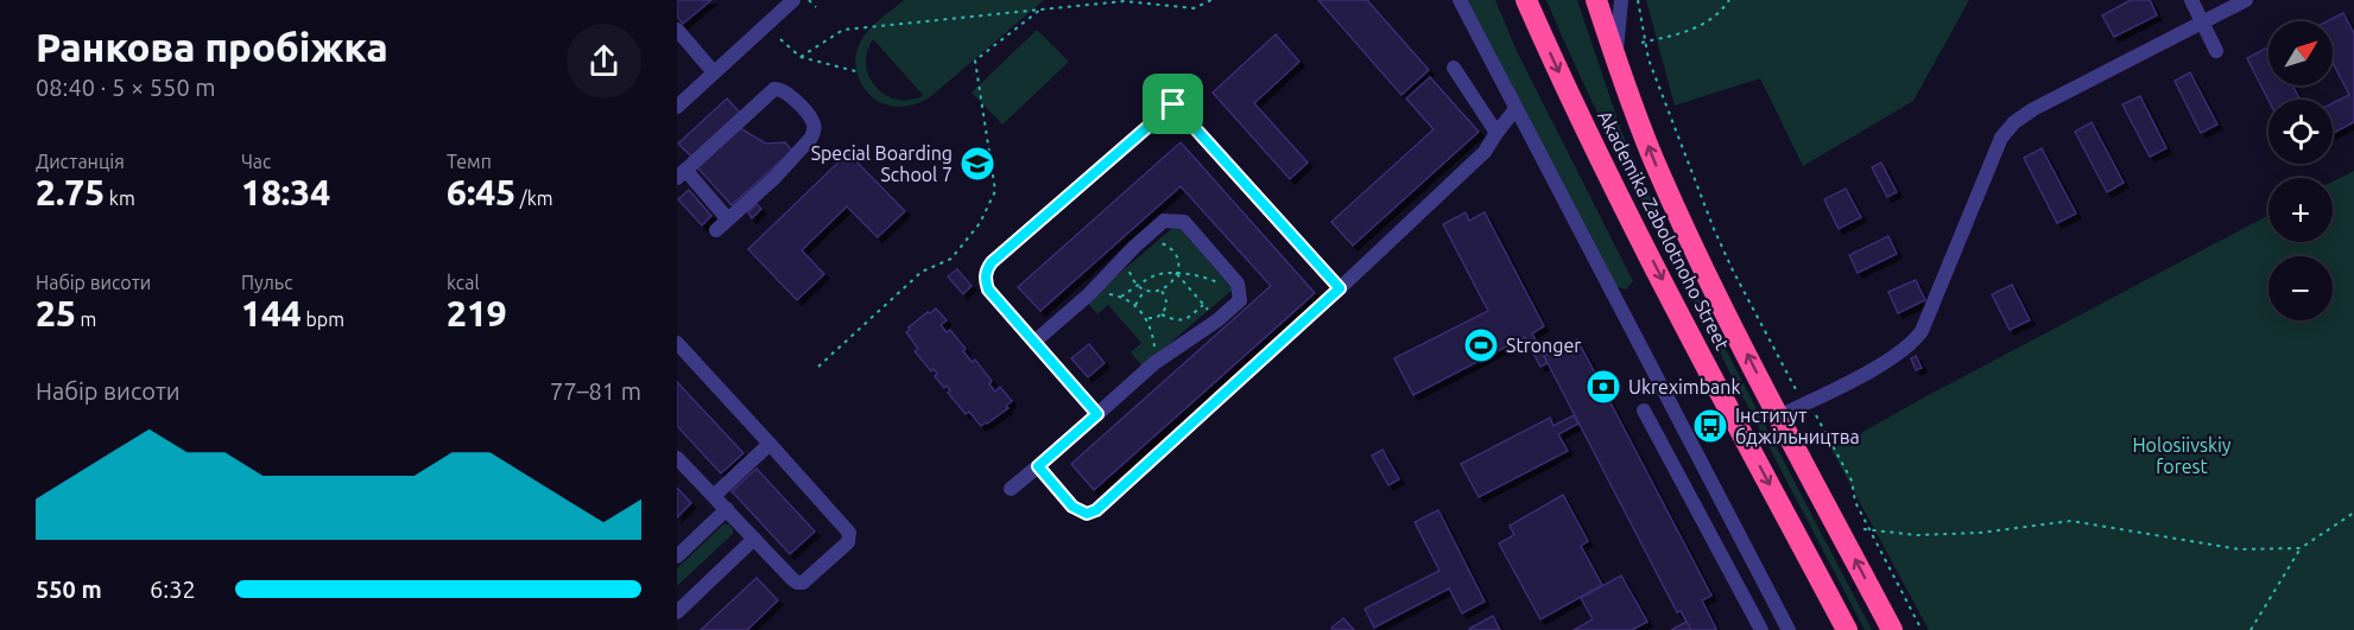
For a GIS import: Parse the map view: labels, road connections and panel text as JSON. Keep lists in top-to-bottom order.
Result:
{
  "streets": {
    "highway": ["Akademika Zabolotnoho Street"]
  },
  "parks": ["Holosiivskiy forest"],
  "places": {
    "school or university": ["Special Boarding School 7"],
    "sports": ["Stronger"],
    "bank": ["Ukreximbank"],
    "bus stop": ["Інститут бджільництва"]
  },
  "north": "top right",
  "page": {
    "heading": ["Ранкова пробіжка", "08:40 · 5 × 550 m"],
    "map_buttons": ["+", "−"],
    "stats": [
      ["Дистанція", "2.75 km"],
      ["Час", "18:34"],
      ["Темп", "6:45 /km"],
      ["Набір висоти", "25 m"],
      ["Пульс", "144 bpm"],
      ["kcal", "219"]
    ],
    "chart": ["Набір висоти", "77–81 m"],
    "list": [
      {
        "name": "550 m",
        "note": "6:32"
      }
    ]
  }
}
